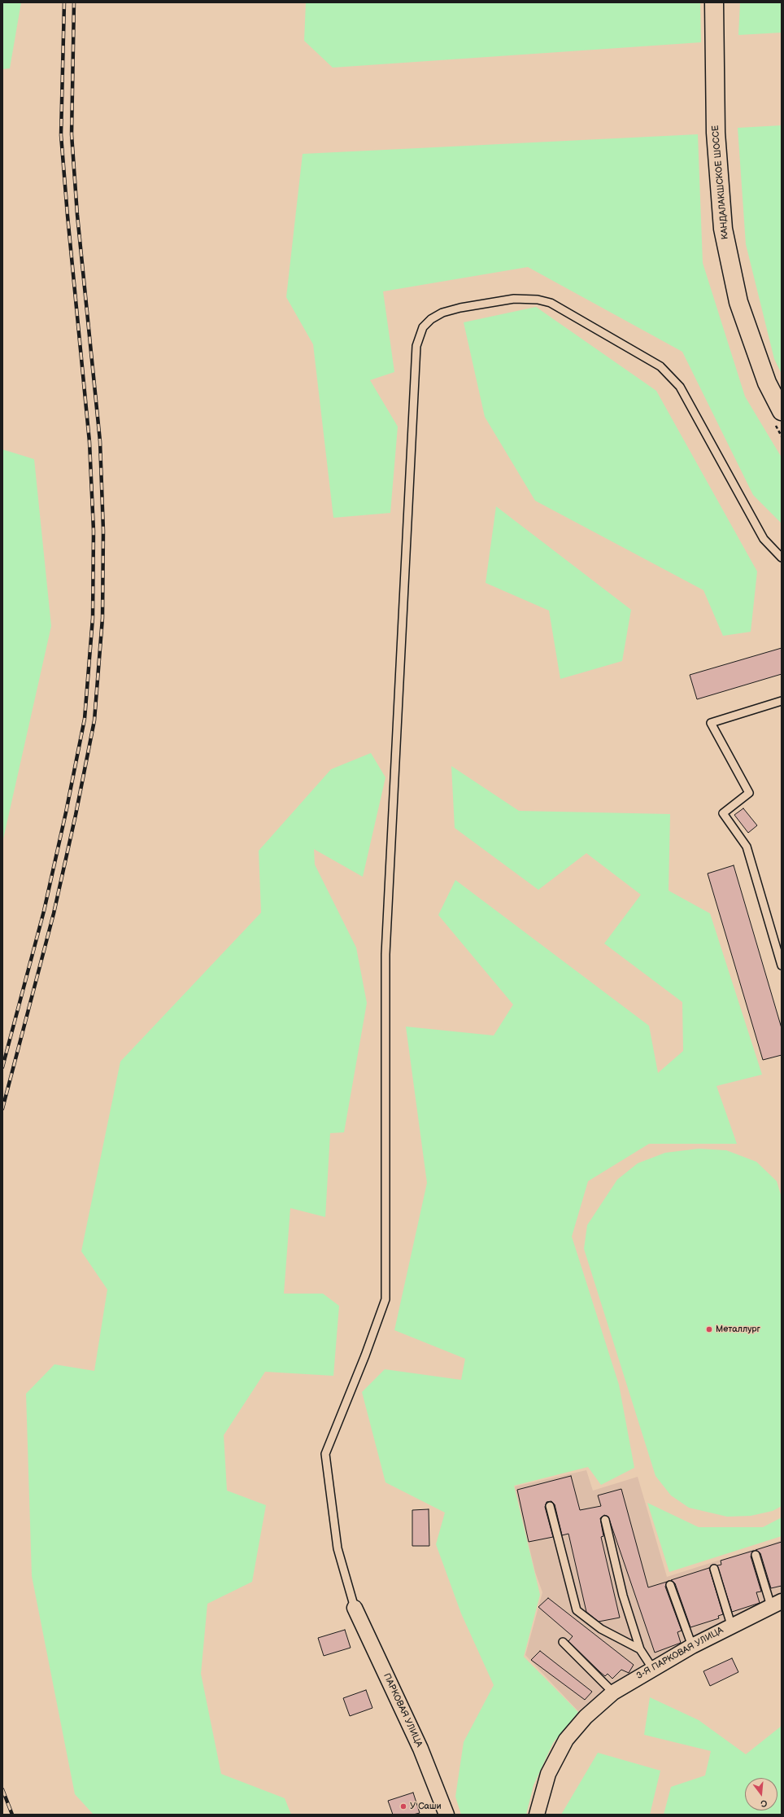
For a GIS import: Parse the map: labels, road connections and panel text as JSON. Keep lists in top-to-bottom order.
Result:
{
  "streets": {
    "main road": ["КАНДАЛАКШСКОЕ ШОССЕ"],
    "street": ["3-Я ПАРКОВАЯ УЛИЦА", "ПАРКОВАЯ УЛИЦА"]
  },
  "places": ["Металлург", "У Саши"],
  "north": "bottom"
}
